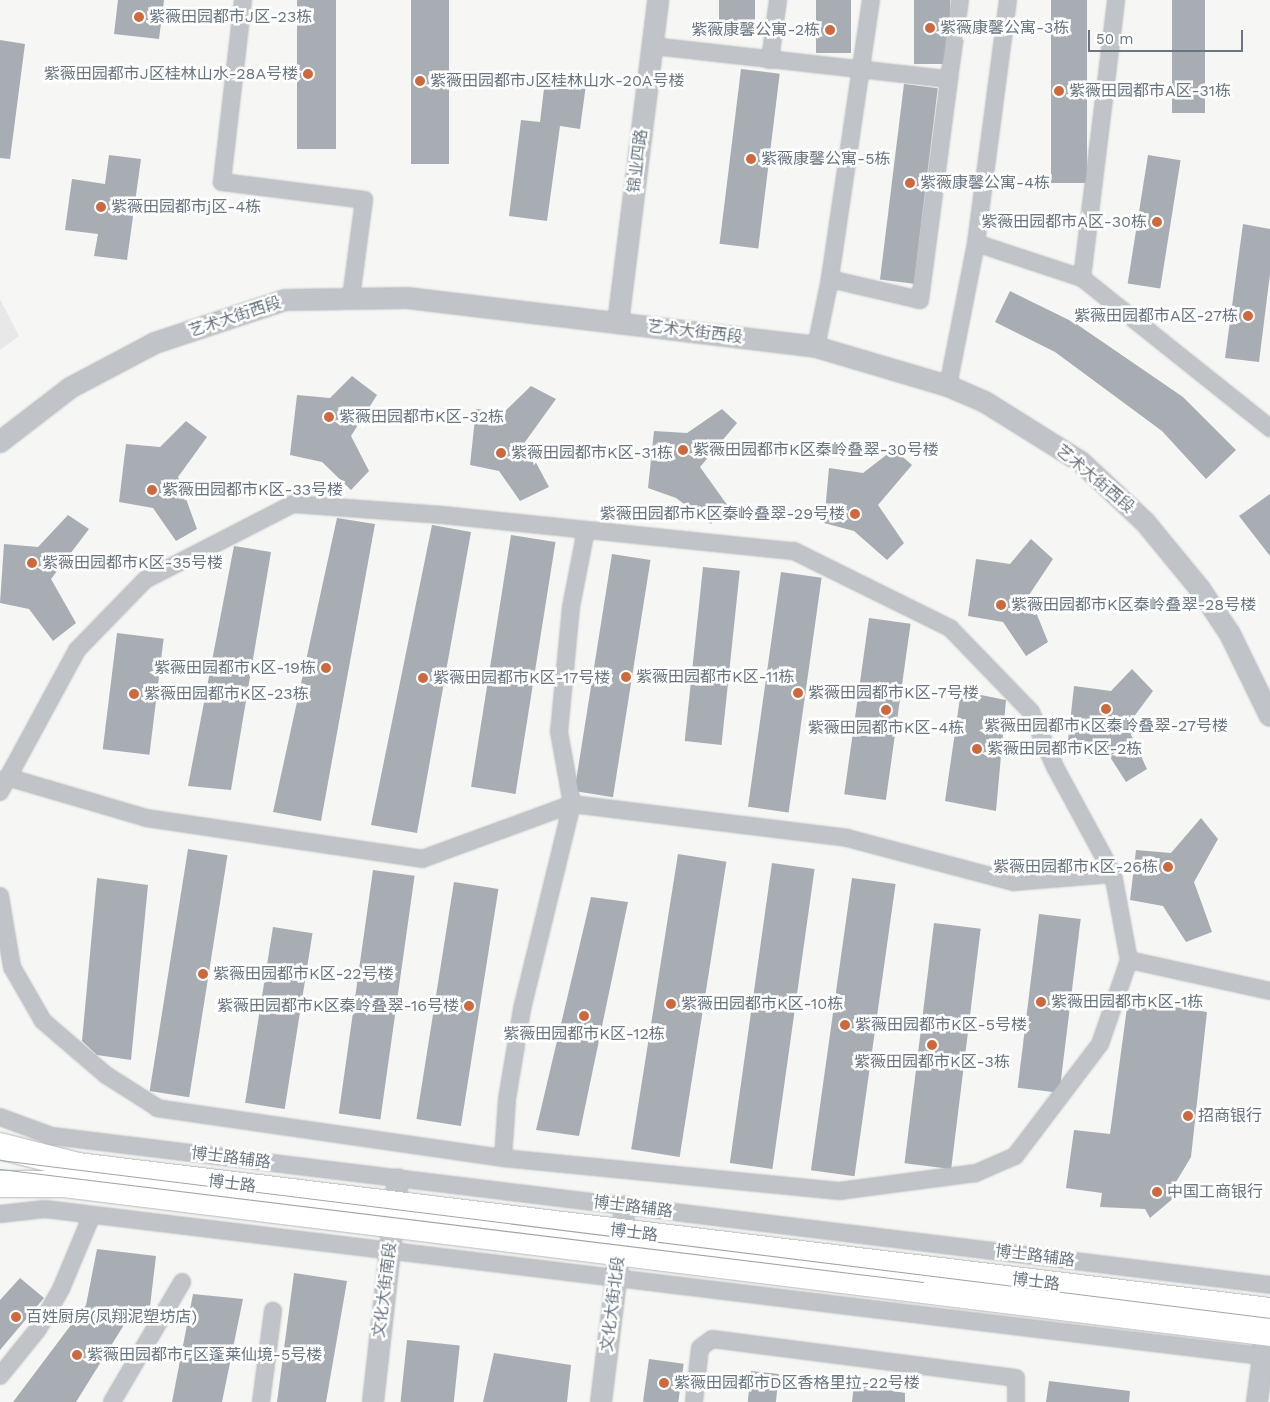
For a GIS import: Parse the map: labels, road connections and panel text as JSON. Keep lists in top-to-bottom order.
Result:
{
  "streets": {
    "main road": ["博士路"],
    "street": [
      "锦业四路",
      "艺术大街西段",
      "博士路辅路",
      "文化大街南段",
      "文化大街北段"
    ]
  },
  "crossings": [
    ["锦业四路", "艺术大街西段"],
    ["博士路辅路", "博士路"],
    ["博士路辅路", "文化大街南段"],
    ["博士路辅路", "文化大街北段"],
    ["博士路", "文化大街南段"],
    ["博士路", "文化大街北段"]
  ],
  "places": [
    "紫薇田园都市J区-23栋",
    "紫薇康馨公寓-3栋",
    "紫薇康馨公寓-2栋",
    "紫薇田园都市J区桂林山水-28A号楼",
    "紫薇田园都市J区桂林山水-20A号楼",
    "紫薇田园都市A区-31栋",
    "紫薇康馨公寓-5栋",
    "紫薇康馨公寓-4栋",
    "紫薇田园都市j区-4栋",
    "紫薇田园都市A区-30栋",
    "紫薇田园都市A区-27栋",
    "紫薇田园都市K区-32栋",
    "紫薇田园都市K区秦岭叠翠-30号楼",
    "紫薇田园都市K区-31栋",
    "紫薇田园都市K区-33号楼",
    "紫薇田园都市K区秦岭叠翠-29号楼",
    "紫薇田园都市K区-35号楼",
    "紫薇田园都市K区秦岭叠翠-28号楼",
    "紫薇田园都市K区-19栋",
    "紫薇田园都市K区-11栋",
    "紫薇田园都市K区-17号楼",
    "紫薇田园都市K区-7号楼",
    "紫薇田园都市K区-23栋",
    "紫薇田园都市K区秦岭叠翠-27号楼",
    "紫薇田园都市K区-4栋",
    "紫薇田园都市K区-2栋",
    "紫薇田园都市K区-26栋",
    "紫薇田园都市K区-22号楼",
    "紫薇田园都市K区-1栋",
    "紫薇田园都市K区-10栋",
    "紫薇田园都市K区秦岭叠翠-16号楼",
    "紫薇田园都市K区-12栋",
    "紫薇田园都市K区-5号楼",
    "紫薇田园都市K区-3栋",
    "招商银行",
    "中国工商银行",
    "百姓厨房(凤翔泥塑坊店)",
    "紫薇田园都市F区蓬莱仙境-5号楼",
    "紫薇田园都市D区香格里拉-22号楼"
  ],
  "scale_bar": "50 m"
}
